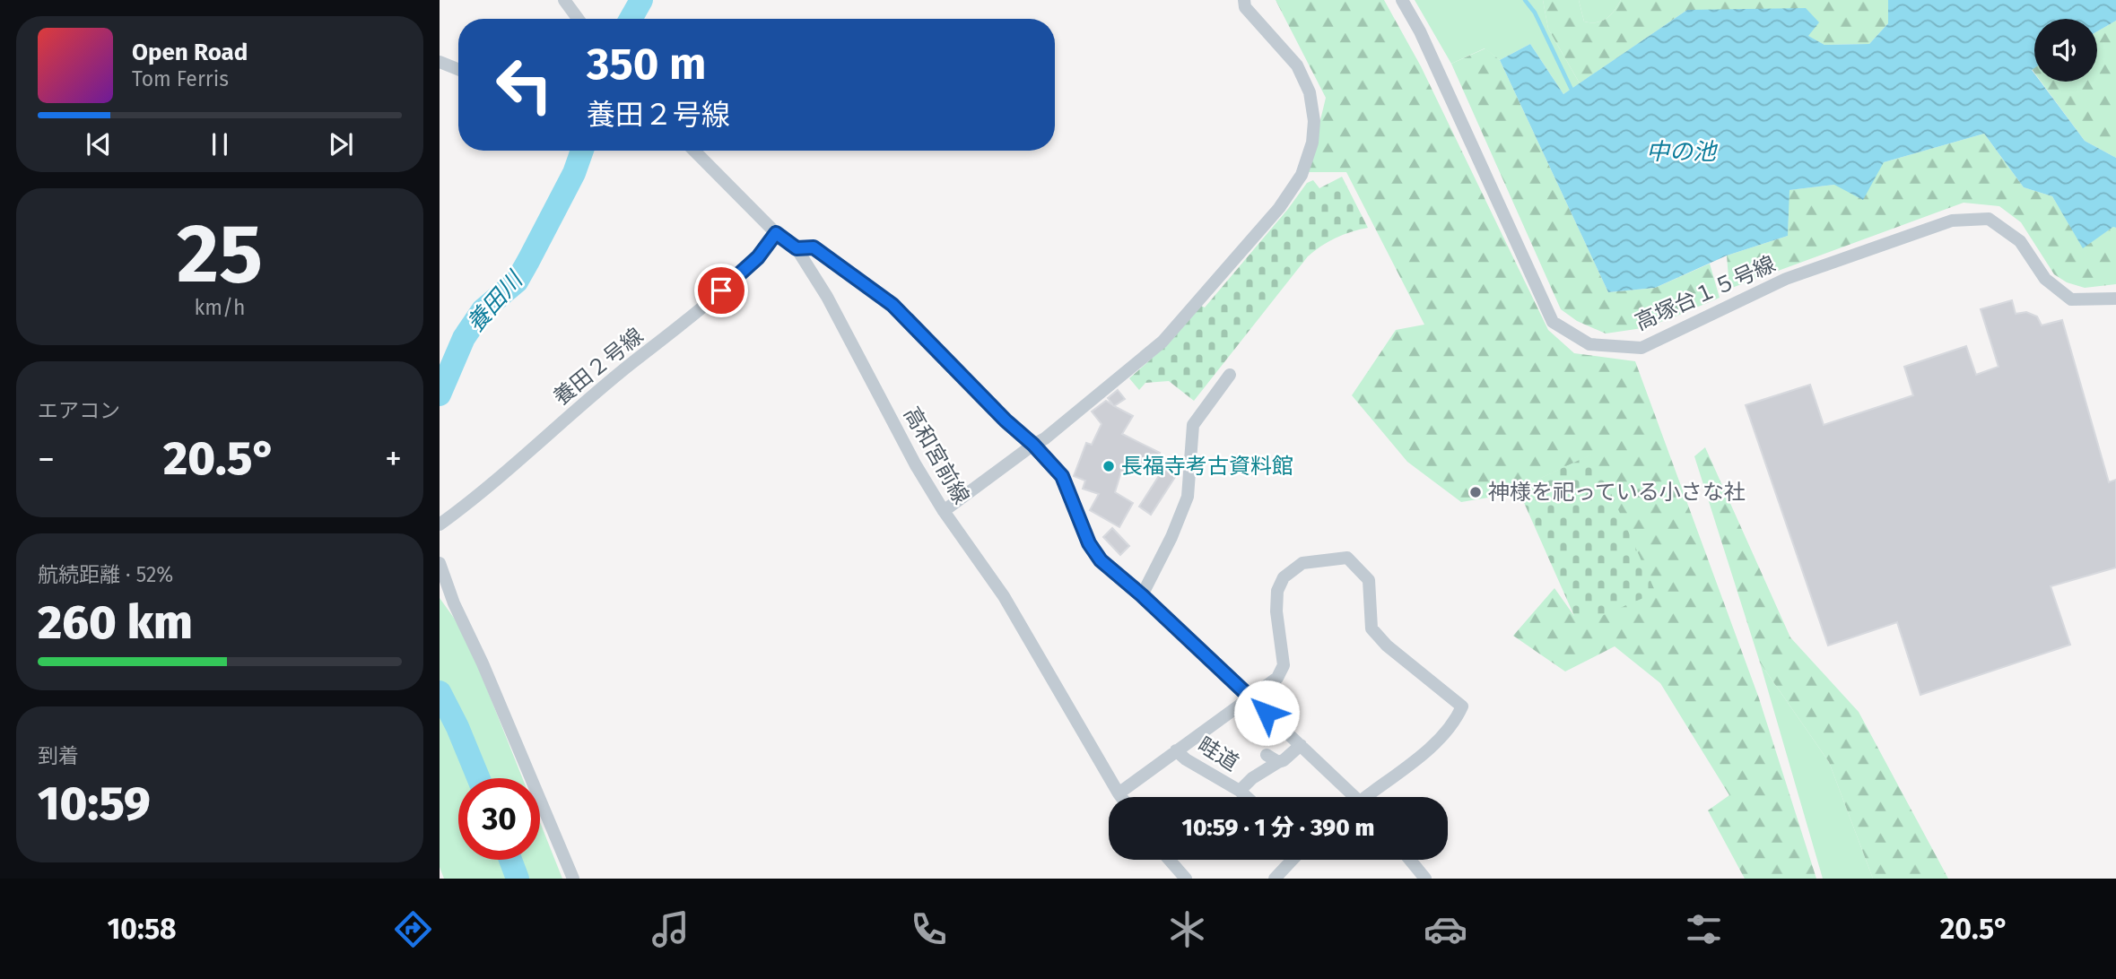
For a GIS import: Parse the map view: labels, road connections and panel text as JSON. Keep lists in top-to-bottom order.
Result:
{
  "streets": {
    "street": [
      "高塚台１５号線",
      "養田２号線",
      "高和宮前線",
      "畦道"
    ]
  },
  "crossings": [
    ["養田２号線", "高和宮前線"]
  ],
  "water": ["中の池", "養田川"],
  "places": ["長福寺考古資料館", "神様を祀っている小さな社"],
  "page": {
    "turn": ["350 m", "養田２号線"],
    "song": ["Open Road", "Tom Ferris"],
    "tile": [
      ["25", "km/h"],
      "エアコン",
      ["航続距離 · 52%", "260 km"],
      ["到着", "10:59"]
    ],
    "heat": ["−", "20.5°", "+"],
    "limit": "30",
    "trip": "10:59 · 1 分 · 390 m",
    "tabs": ["10:58", "20.5°"]
  }
}
